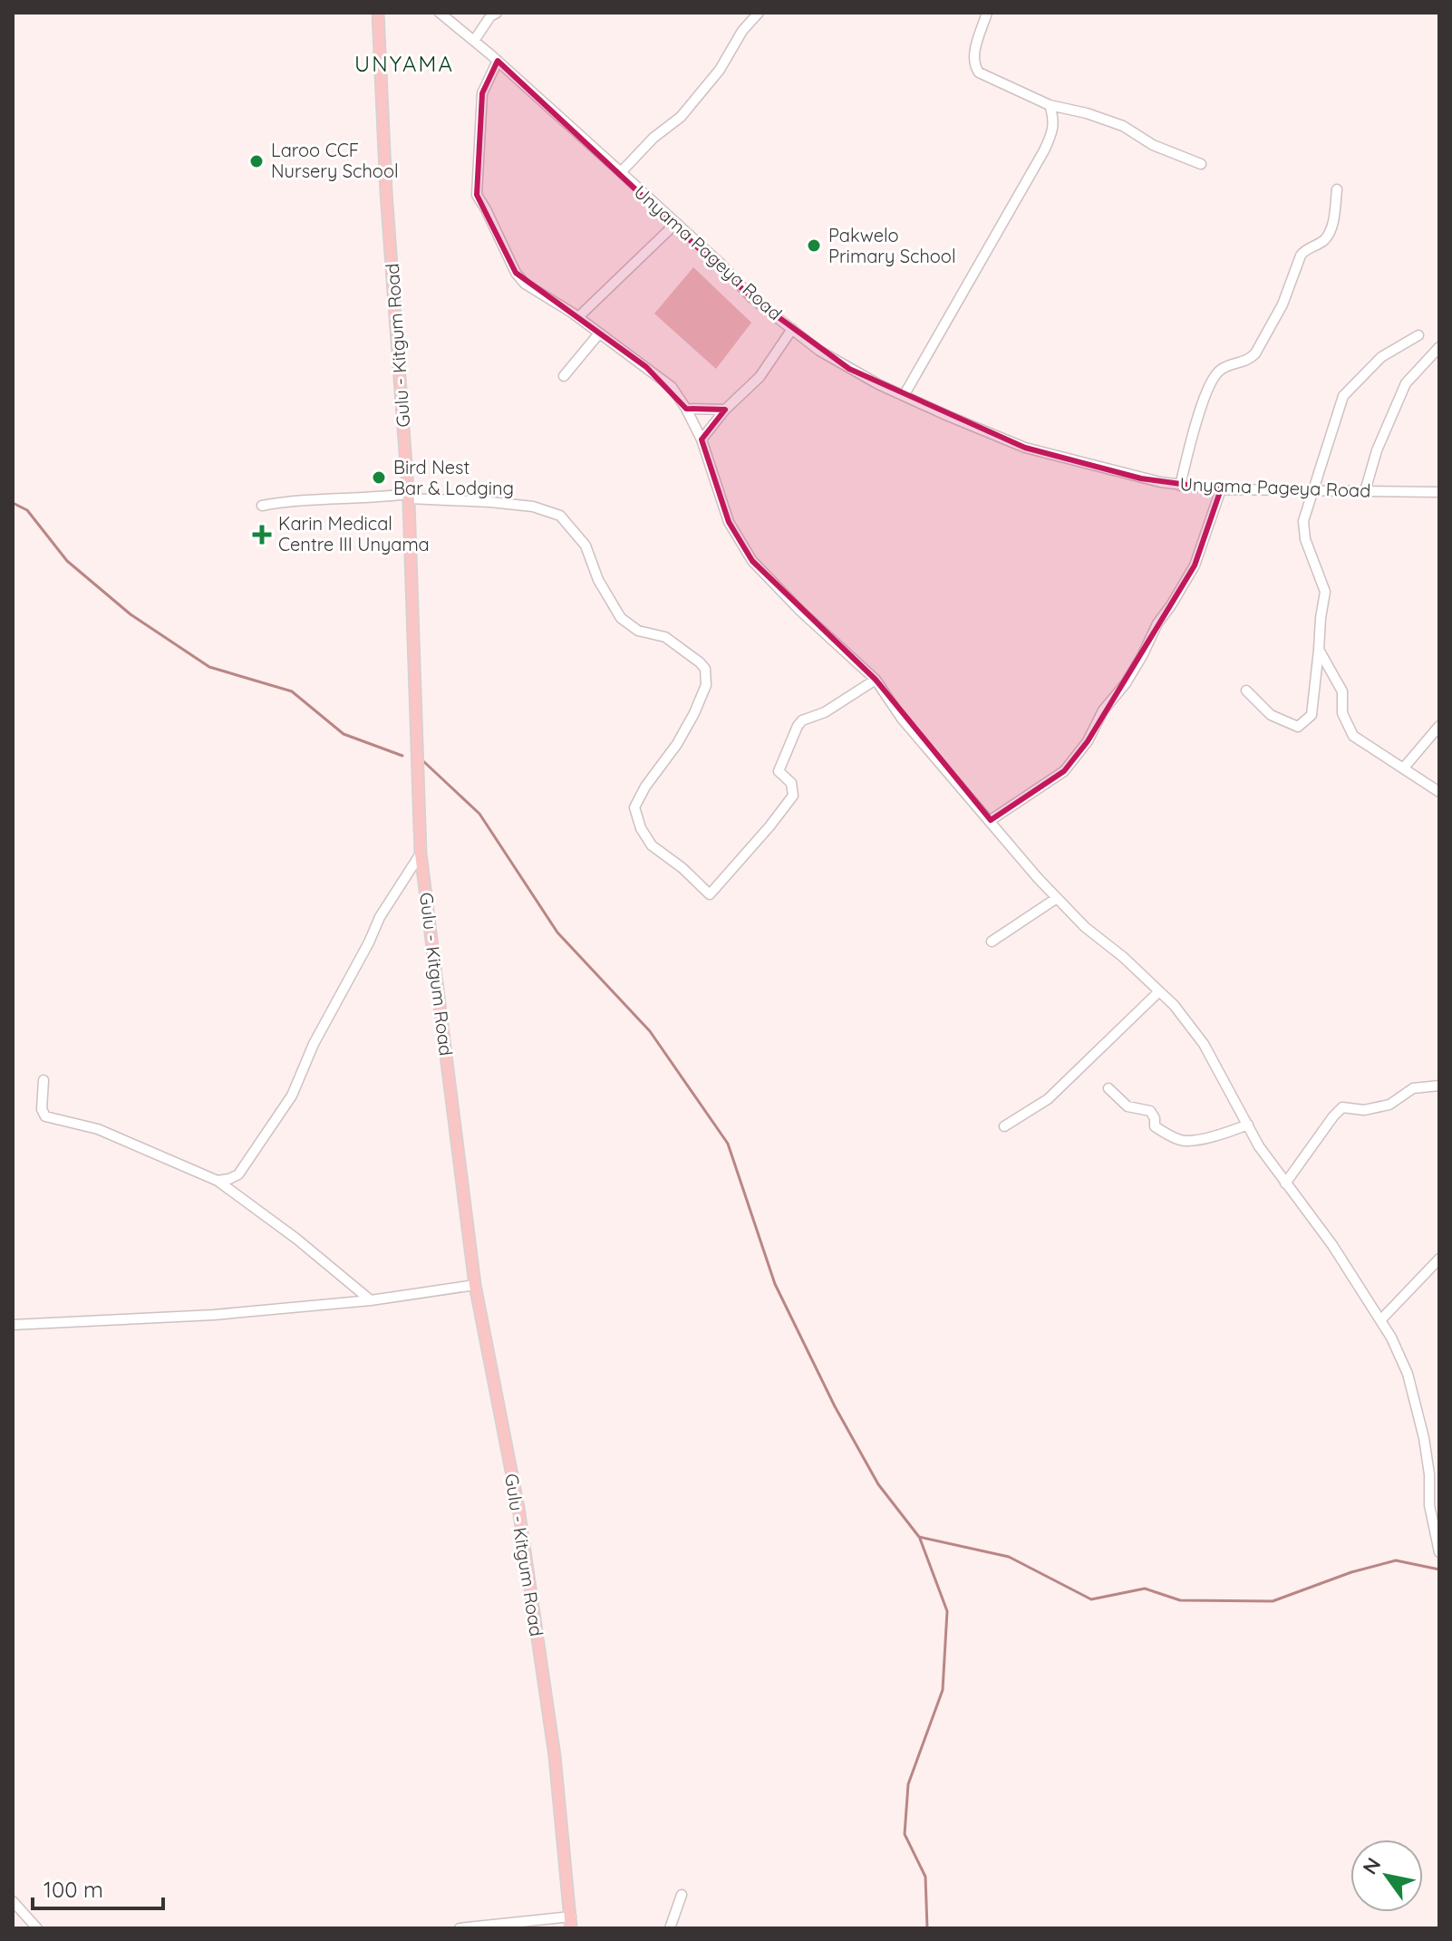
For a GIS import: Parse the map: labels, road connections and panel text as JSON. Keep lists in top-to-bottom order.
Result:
{
  "streets": {
    "main road": ["Gulu - Kitgum Road"],
    "street": ["Unyama Pageya Road"]
  },
  "districts": ["UNYAMA"],
  "places": {
    "other": ["Laroo CCF Nursery School", "Pakwelo Primary School", "Bird Nest Bar & Lodging"],
    "health": ["Karin Medical Centre III Unyama"]
  },
  "scale_bar": "100 m",
  "north": "top left"
}
